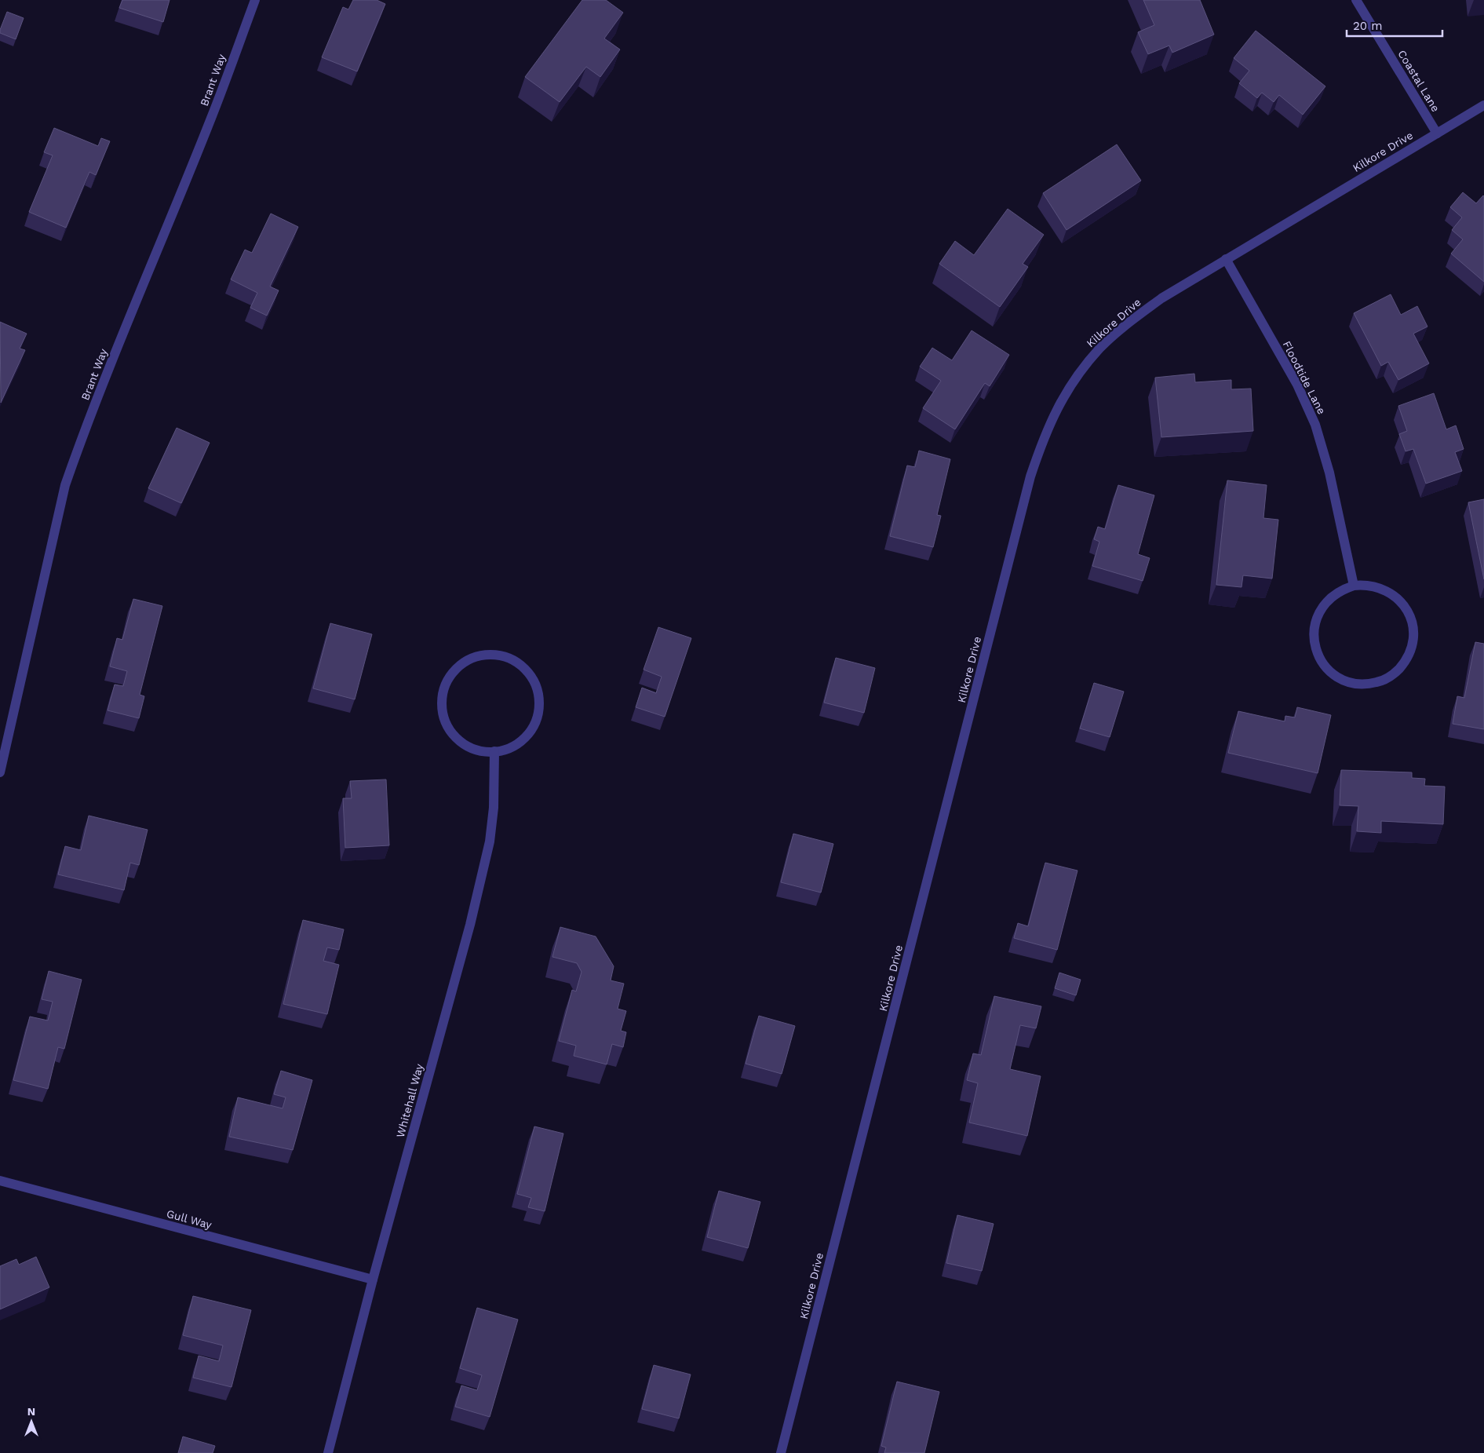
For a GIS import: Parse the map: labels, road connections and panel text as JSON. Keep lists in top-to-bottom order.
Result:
{
  "streets": {
    "street": [
      "Brant Way",
      "Coastal Lane",
      "Kilkore Drive",
      "Floodtide Lane",
      "Whitehall Way",
      "Gull Way"
    ]
  },
  "crossings": [
    ["Coastal Lane", "Kilkore Drive"],
    ["Kilkore Drive", "Floodtide Lane"],
    ["Whitehall Way", "Gull Way"]
  ],
  "scale_bar": "20 m",
  "north": "top"
}
